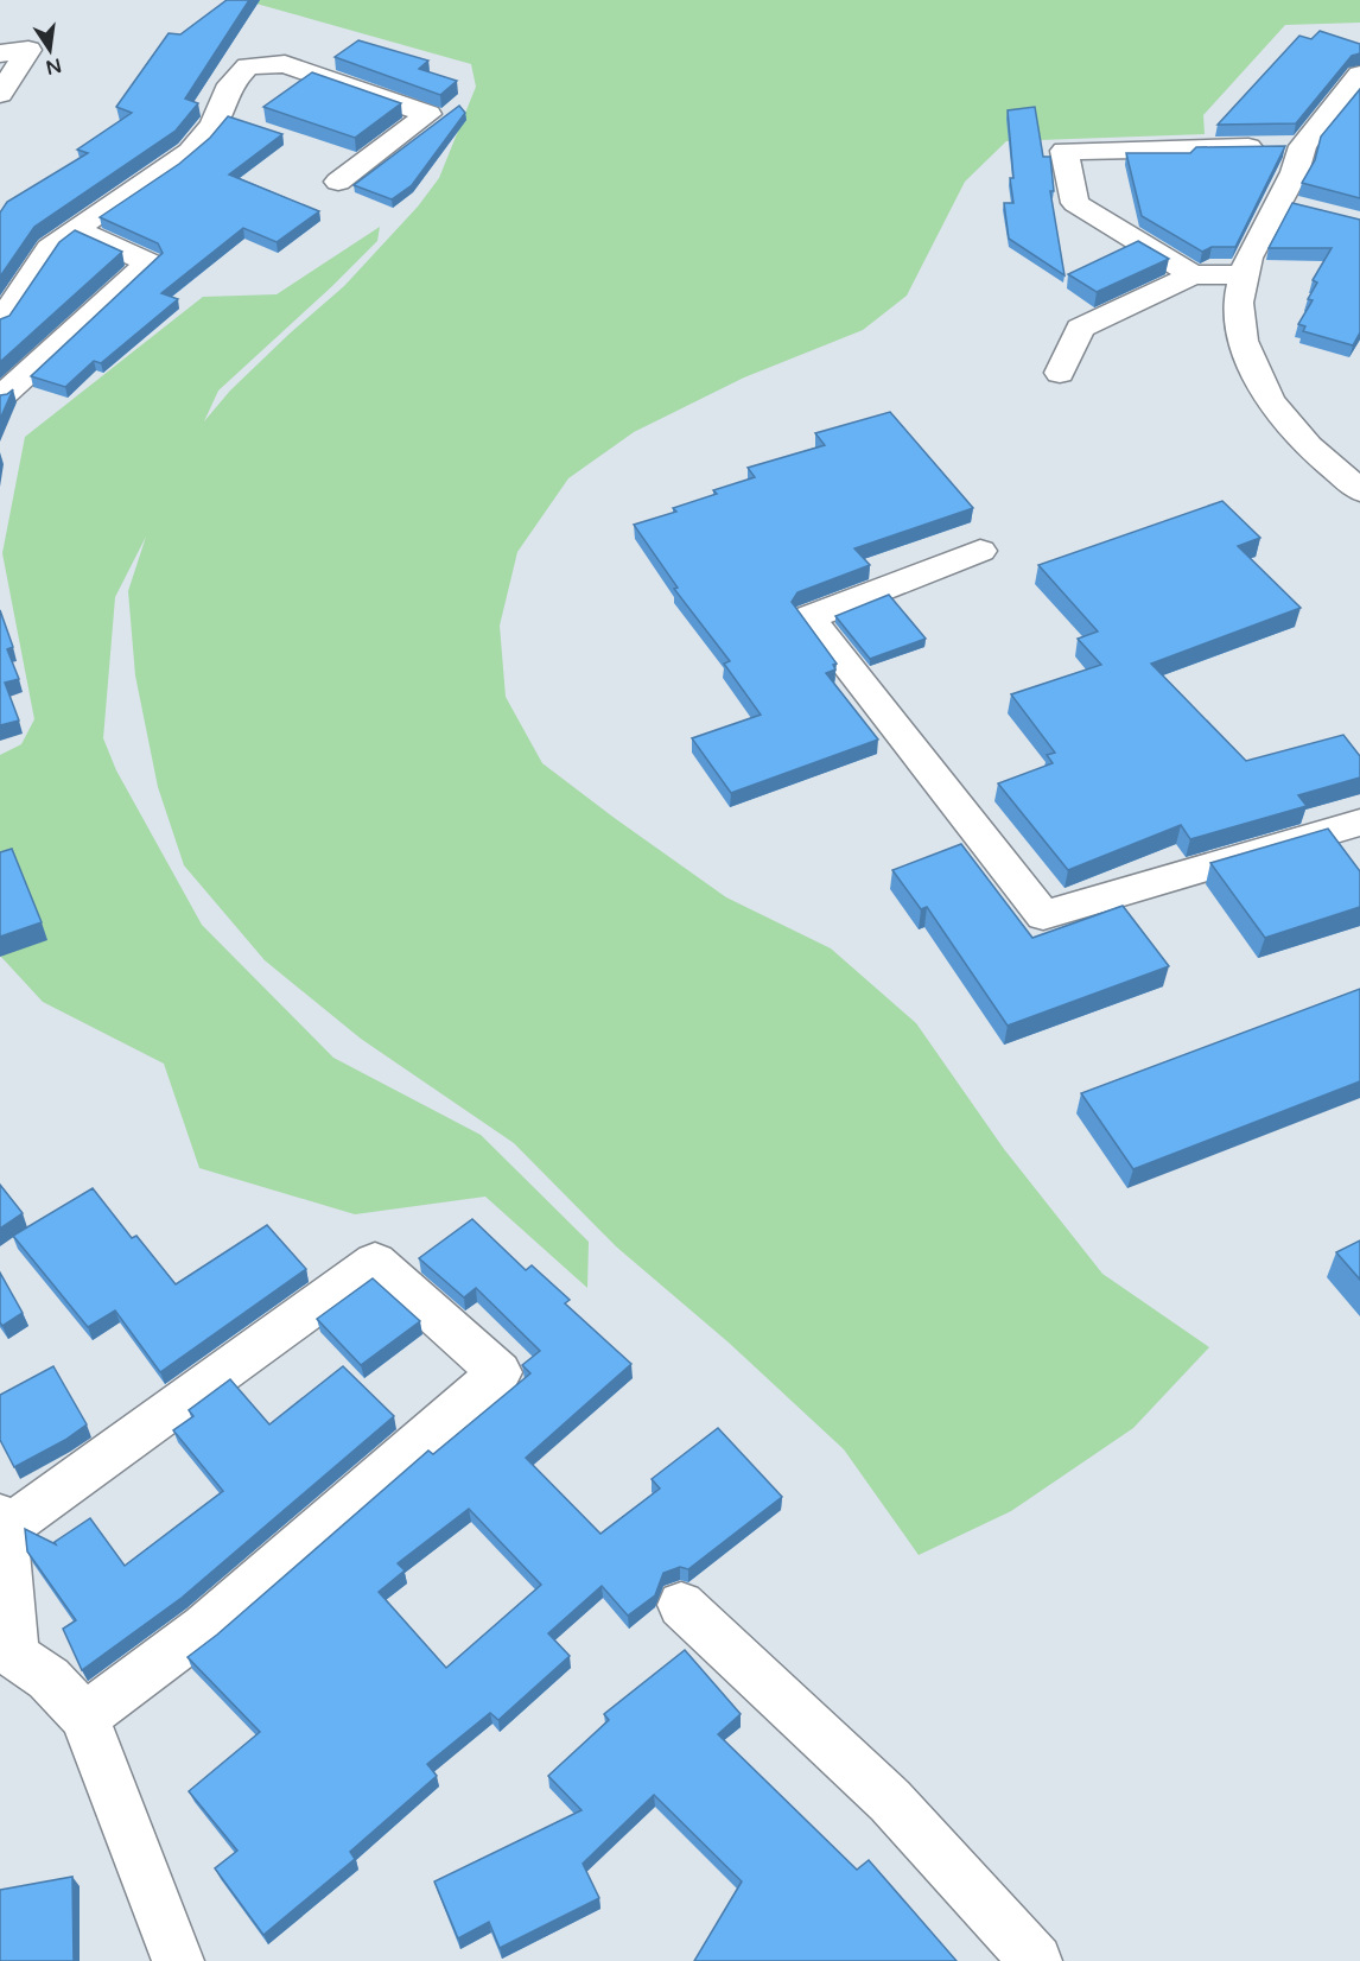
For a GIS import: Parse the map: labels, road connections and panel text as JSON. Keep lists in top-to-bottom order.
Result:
{
  "north": "bottom"
}
